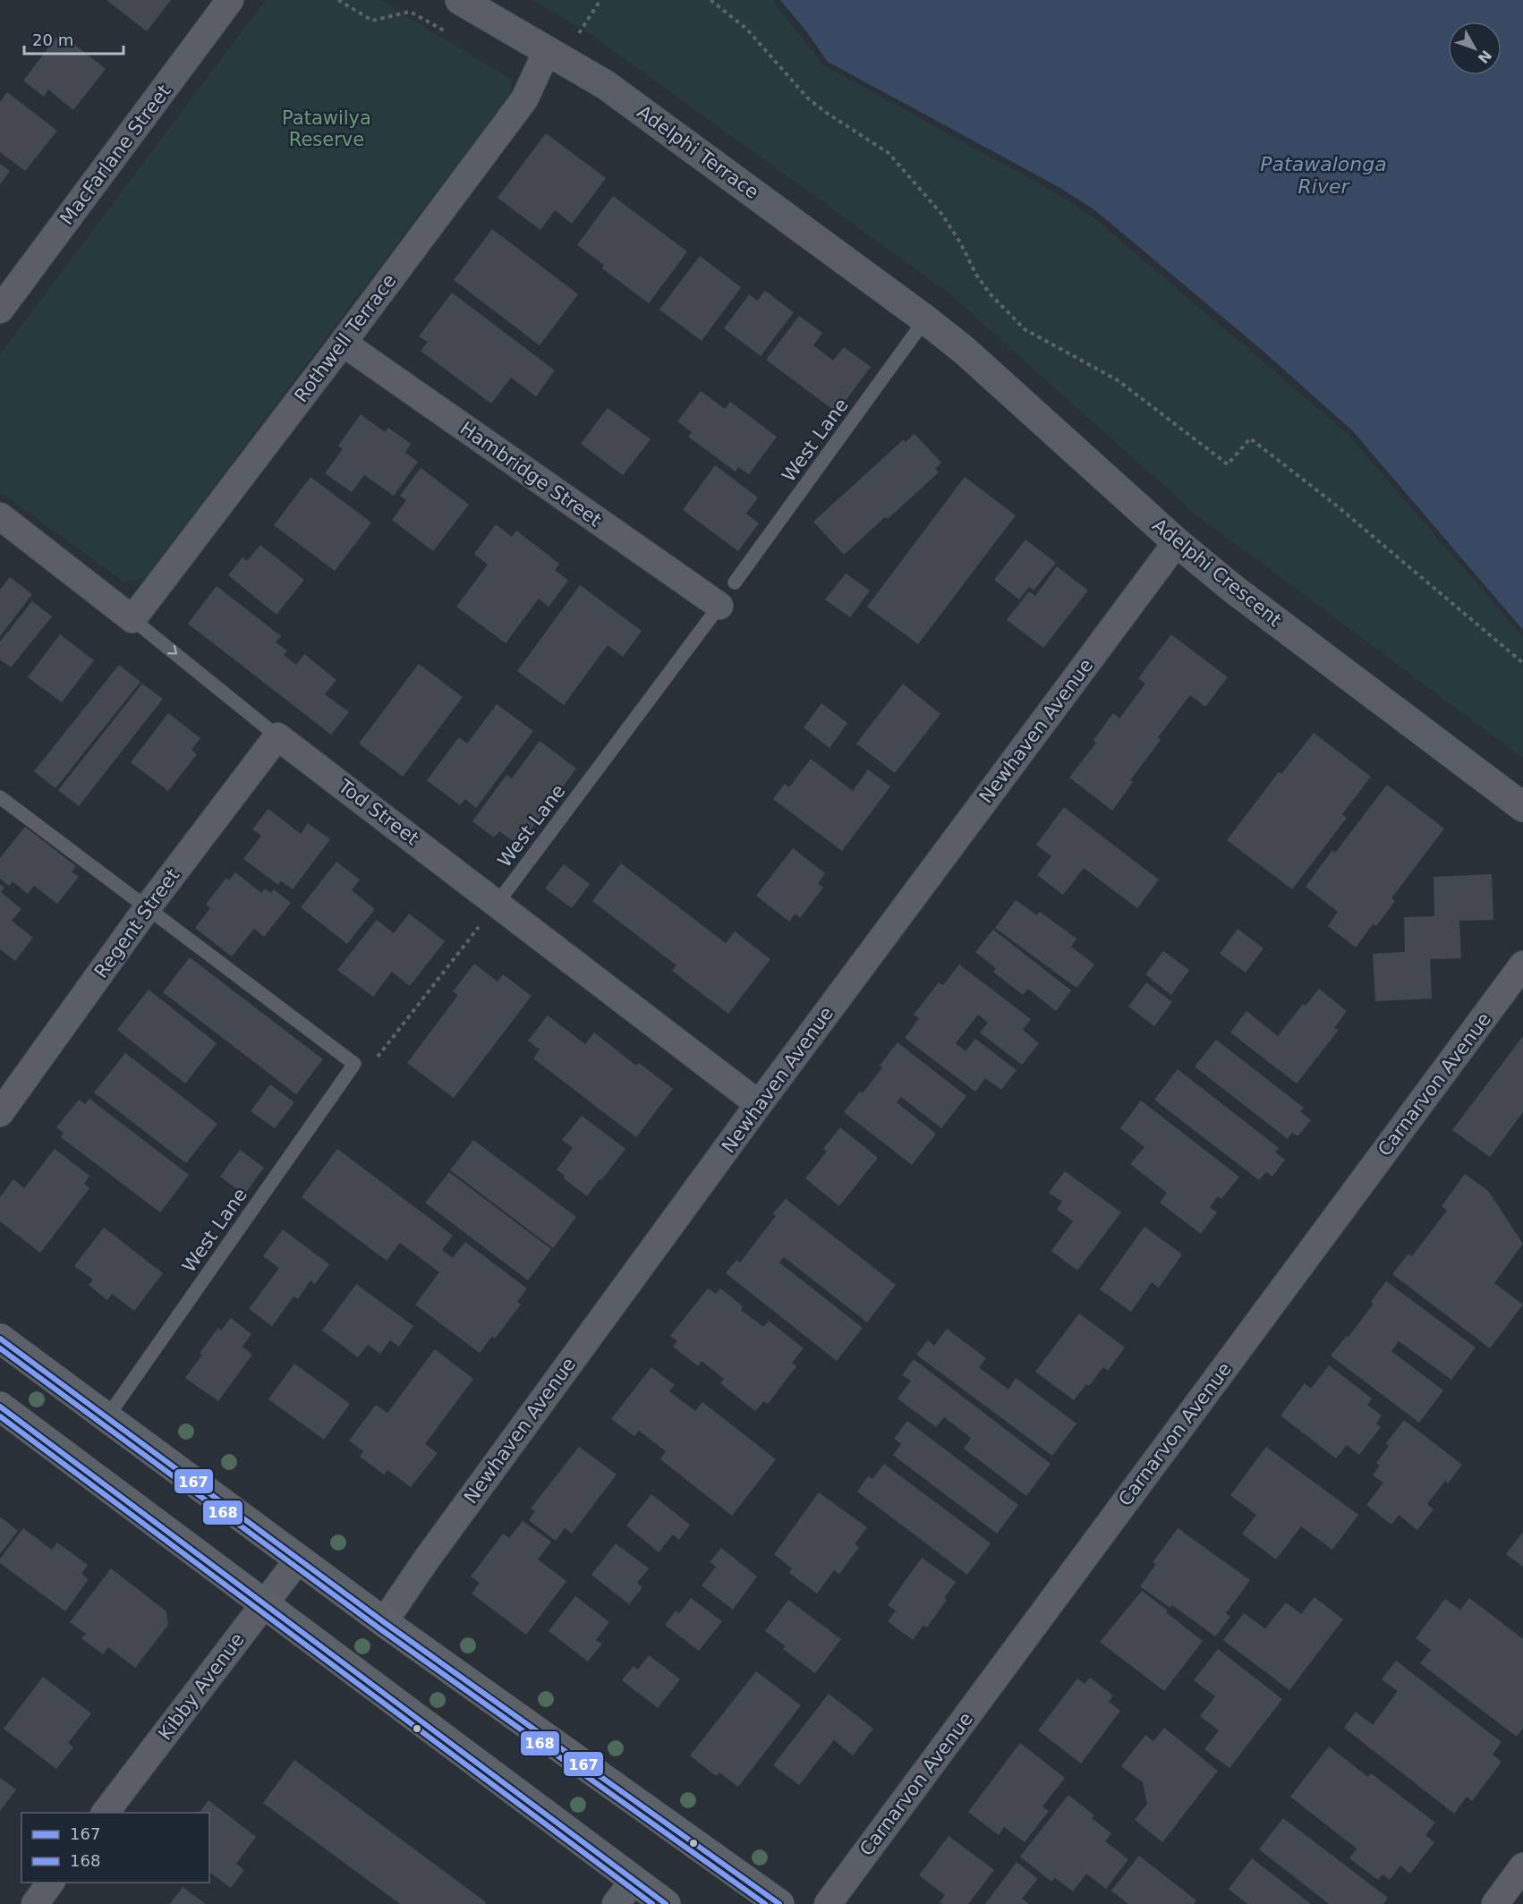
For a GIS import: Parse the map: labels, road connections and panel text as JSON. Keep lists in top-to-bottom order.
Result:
{
  "streets": {
    "street": [
      "Adelphi Terrace",
      "MacFarlane Street",
      "Rothwell Terrace",
      "Hambridge Street",
      "Adelphi Crescent",
      "Newhaven Avenue",
      "Tod Street",
      "Regent Street",
      "Carnarvon Avenue",
      "Kibby Avenue"
    ],
    "lane": ["West Lane"]
  },
  "crossings": [
    ["Adelphi Terrace", "Rothwell Terrace"],
    ["Adelphi Terrace", "West Lane"],
    ["Adelphi Terrace", "Adelphi Crescent"],
    ["Rothwell Terrace", "Hambridge Street"],
    ["Rothwell Terrace", "Tod Street"],
    ["West Lane", "Hambridge Street"],
    ["West Lane", "Adelphi Crescent"],
    ["West Lane", "Tod Street"],
    ["West Lane", "Regent Street"],
    ["Adelphi Crescent", "Newhaven Avenue"],
    ["Newhaven Avenue", "Tod Street"],
    ["Tod Street", "Regent Street"]
  ],
  "water": ["Patawalonga River"],
  "parks": ["Patawilya Reserve"],
  "lines": ["transit line 167", "transit line 168"],
  "legend": ["167", "168"],
  "scale_bar": "20 m",
  "north": "bottom right"
}
